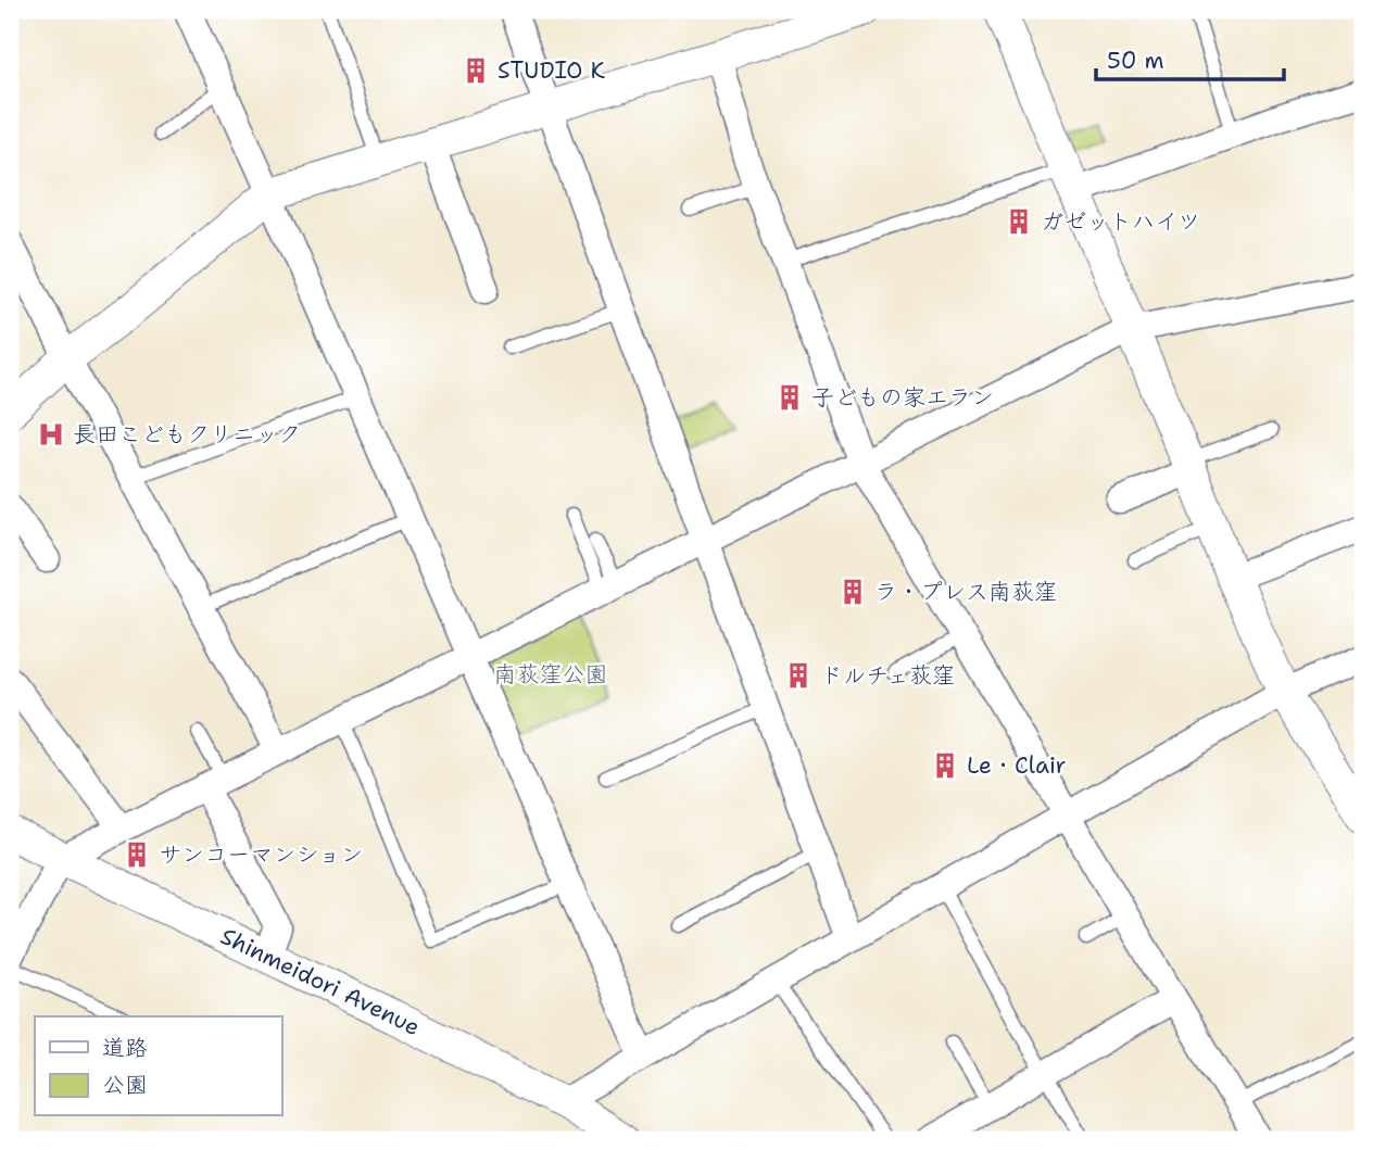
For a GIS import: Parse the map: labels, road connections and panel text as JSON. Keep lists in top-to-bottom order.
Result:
{
  "streets": {
    "street": ["Shinmeidori Avenue"]
  },
  "parks": ["南荻窪公園"],
  "places": {
    "building": [
      "STUDIO K",
      "ガゼットハイツ",
      "子どもの家エラン",
      "ラ・プレス南荻窪",
      "ドルチェ荻窪",
      "Le・Clair",
      "サンコーマンション"
    ],
    "hospital": ["長田こどもクリニック"]
  },
  "legend": ["道路", "公園"],
  "scale_bar": "50 m"
}
